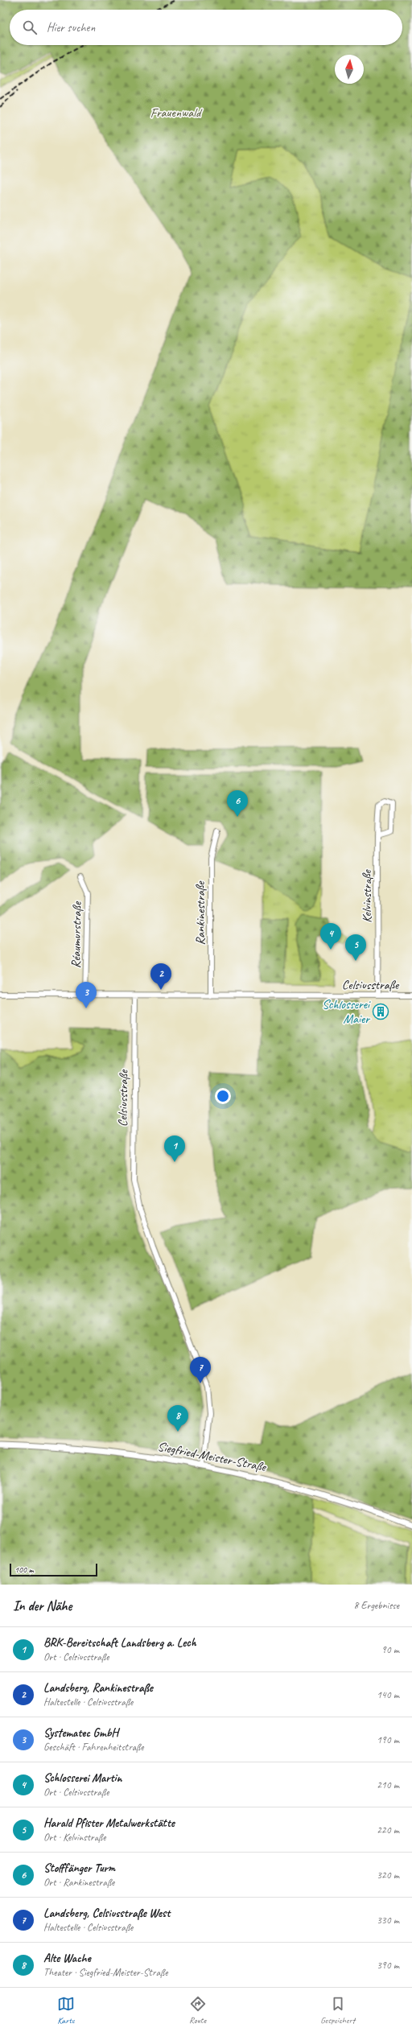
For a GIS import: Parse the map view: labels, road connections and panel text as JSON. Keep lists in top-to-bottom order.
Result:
{
  "streets": {
    "street": [
      "Kelvinstraße",
      "Rankinestraße",
      "Réaumurstraße",
      "Celsiusstraße",
      "Siegfried-Meister-Straße"
    ]
  },
  "crossings": [
    ["Kelvinstraße", "Celsiusstraße"],
    ["Rankinestraße", "Celsiusstraße"],
    ["Celsiusstraße", "Siegfried-Meister-Straße"]
  ],
  "parks": ["Frauenwald"],
  "places": {
    "building": ["Schlosserei Maier"]
  },
  "scale_bar": "100 m",
  "north": "top",
  "page": {
    "search": "Hier suchen",
    "pins": [
      "6",
      "4",
      "5",
      "2",
      "3",
      "1",
      "7",
      "8"
    ],
    "scale": "100 m",
    "heading": ["In der Nähe", "8 Ergebnisse"],
    "list": [
      {
        "mark": "1",
        "name": "BRK-Bereitschaft Landsberg a. Lech",
        "note": "Ort · Celsiusstraße",
        "value": "90 m"
      },
      {
        "mark": "2",
        "name": "Landsberg, Rankinestraße",
        "note": "Haltestelle · Celsiusstraße",
        "value": "140 m"
      },
      {
        "mark": "3",
        "name": "Systematec GmbH",
        "note": "Geschäft · Fahrenheitstraße",
        "value": "190 m"
      },
      {
        "mark": "4",
        "name": "Schlosserei Martin",
        "note": "Ort · Celsiusstraße",
        "value": "210 m"
      },
      {
        "mark": "5",
        "name": "Harald Pfister Metalwerkstätte",
        "note": "Ort · Kelvinstraße",
        "value": "220 m"
      },
      {
        "mark": "6",
        "name": "Stofffänger Turm",
        "note": "Ort · Rankinestraße",
        "value": "320 m"
      },
      {
        "mark": "7",
        "name": "Landsberg, Celsiusstraße West",
        "note": "Haltestelle · Celsiusstraße",
        "value": "330 m"
      },
      {
        "mark": "8",
        "name": "Alte Wache",
        "note": "Theater · Siegfried-Meister-Straße",
        "value": "390 m"
      }
    ],
    "nav": ["Karte", "Route", "Gespeichert"]
  }
}
